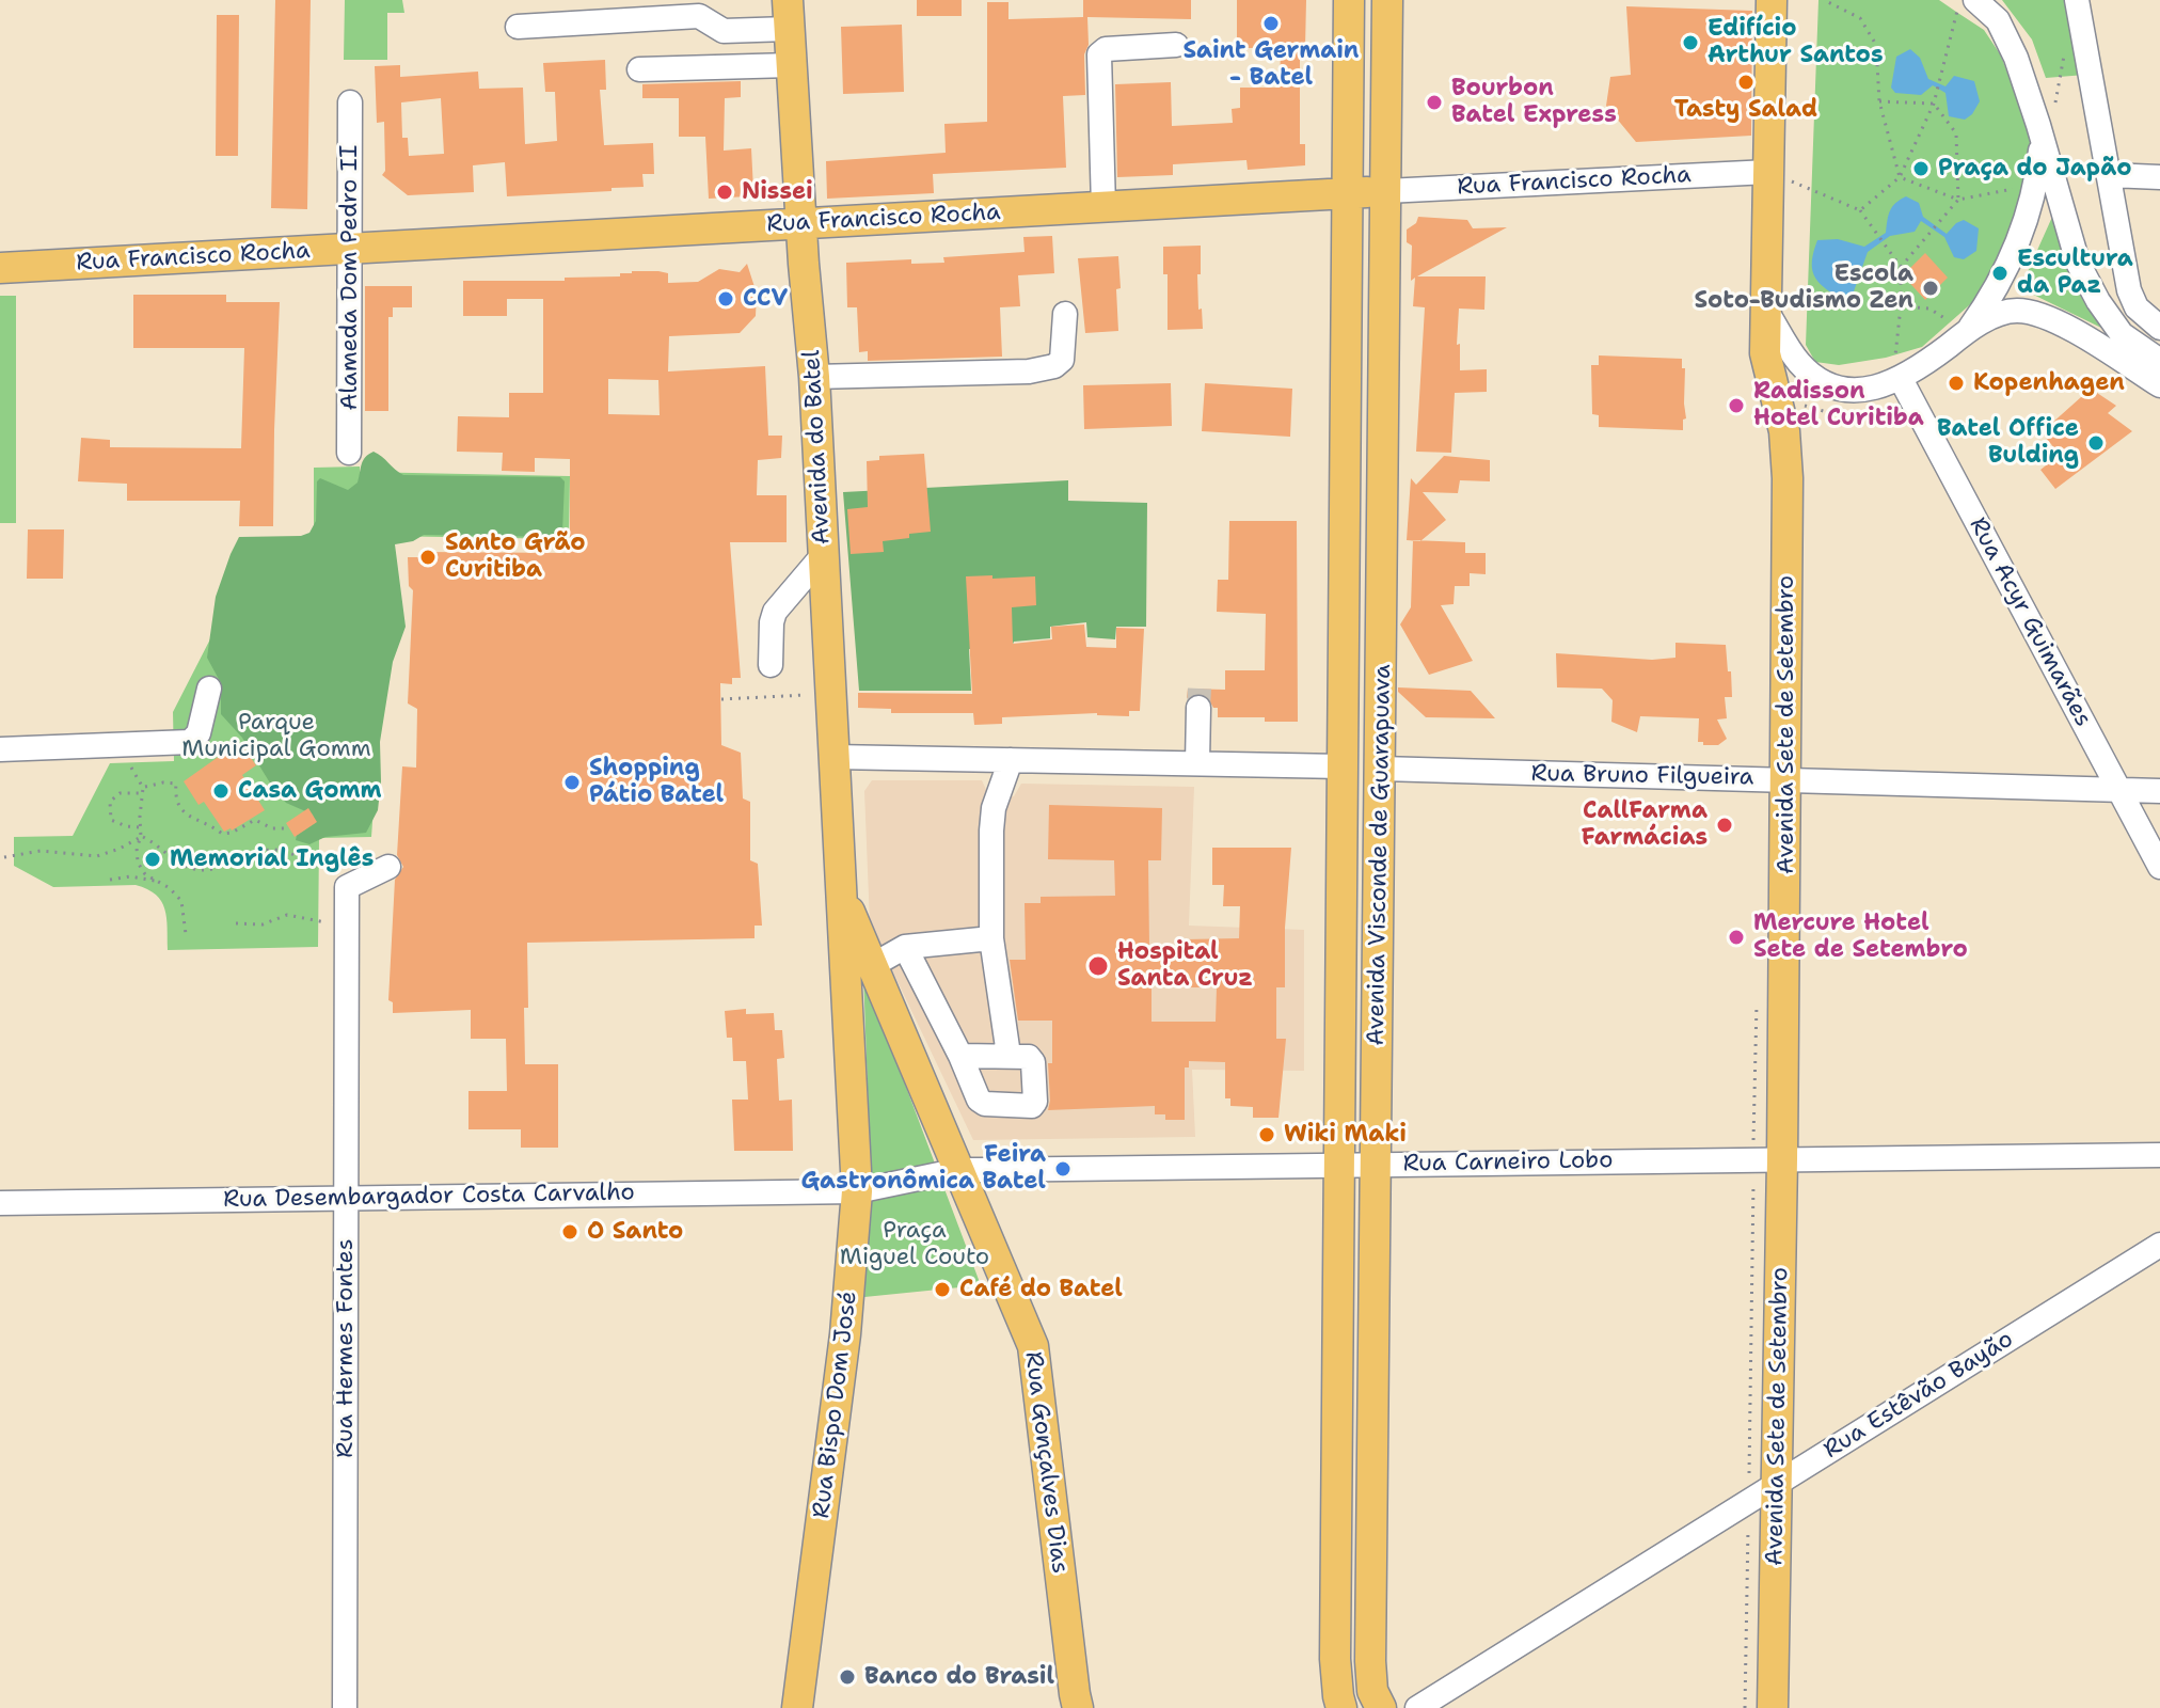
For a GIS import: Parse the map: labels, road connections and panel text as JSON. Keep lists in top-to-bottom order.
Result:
{
  "streets": {
    "main road": [
      "Rua Francisco Rocha",
      "Avenida do Batel",
      "Avenida Sete de Setembro",
      "Avenida Visconde de Guarapuava",
      "Rua Bispo Dom José",
      "Rua Gonçalves Dias"
    ],
    "street": [
      "Alameda Dom Pedro II",
      "Rua Acyr Guimarães",
      "Rua Bruno Filgueira",
      "Rua Carneiro Lobo",
      "Rua Desembargador Costa Carvalho",
      "Rua Hermes Fontes",
      "Rua Estêvão Bayão"
    ]
  },
  "crossings": [
    ["Rua Francisco Rocha", "Alameda Dom Pedro II"],
    ["Rua Francisco Rocha", "Avenida do Batel"],
    ["Rua Francisco Rocha", "Avenida Sete de Setembro"],
    ["Rua Francisco Rocha", "Avenida Visconde de Guarapuava"],
    ["Avenida do Batel", "Rua Bispo Dom José"],
    ["Avenida do Batel", "Rua Gonçalves Dias"],
    ["Rua Acyr Guimarães", "Rua Bruno Filgueira"],
    ["Avenida Sete de Setembro", "Rua Bruno Filgueira"],
    ["Avenida Sete de Setembro", "Rua Carneiro Lobo"],
    ["Avenida Sete de Setembro", "Rua Estêvão Bayão"],
    ["Rua Bruno Filgueira", "Avenida Visconde de Guarapuava"],
    ["Avenida Visconde de Guarapuava", "Rua Carneiro Lobo"],
    ["Rua Carneiro Lobo", "Rua Desembargador Costa Carvalho"],
    ["Rua Carneiro Lobo", "Rua Bispo Dom José"],
    ["Rua Carneiro Lobo", "Rua Gonçalves Dias"],
    ["Rua Desembargador Costa Carvalho", "Rua Hermes Fontes"],
    ["Rua Desembargador Costa Carvalho", "Rua Bispo Dom José"],
    ["Rua Bispo Dom José", "Rua Gonçalves Dias"]
  ],
  "parks": ["Parque Municipal Gomm", "Praça Miguel Couto"],
  "places": [
    "Saint Germain - Batel",
    "Edifício Arthur Santos",
    "Tasty Salad",
    "Bourbon Batel Express",
    "Praça do Japão",
    "Nissei",
    "Escultura da Paz",
    "Escola Soto-Budismo Zen",
    "CCV",
    "Kopenhagen",
    "Radisson Hotel Curitiba",
    "Batel Office Bulding",
    "Santo Grão Curitiba",
    "Shopping Pátio Batel",
    "Casa Gomm",
    "CallFarma Farmácias",
    "Memorial Inglês",
    "Mercure Hotel Sete de Setembro",
    "Hospital Santa Cruz",
    "Wiki Maki",
    "Feira Gastronômica Batel",
    "O Santo",
    "Café do Batel",
    "Banco do Brasil"
  ]
}
